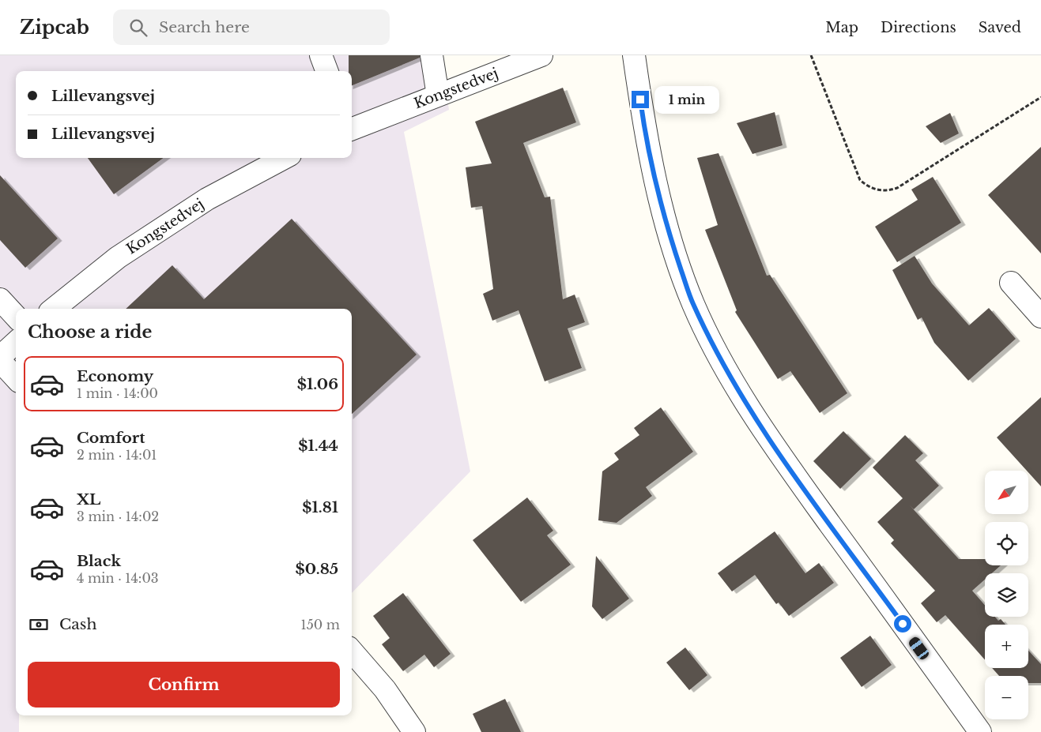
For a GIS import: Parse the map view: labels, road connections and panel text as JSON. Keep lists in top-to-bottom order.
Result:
{
  "streets": {
    "street": ["Kongstedvej"]
  },
  "north": "bottom left",
  "page": {
    "header": "Zipcab",
    "search": "Search here",
    "nav": ["Map", "Directions", "Saved"],
    "banner": ["Lillevangsvej", "Lillevangsvej"],
    "bubble": "1 min",
    "heading": "Choose a ride",
    "list": [
      {
        "name": "Economy",
        "note": "1 min · 14:00",
        "value": "$1.06"
      },
      {
        "name": "Comfort",
        "note": "2 min · 14:01",
        "value": "$1.44"
      },
      {
        "name": "XL",
        "note": "3 min · 14:02",
        "value": "$1.81"
      },
      {
        "name": "Black",
        "note": "4 min · 14:03",
        "value": "$0.85"
      }
    ],
    "map_buttons": ["+", "−"],
    "pay": ["Cash", "150 m"],
    "buttons": "Confirm"
  }
}
